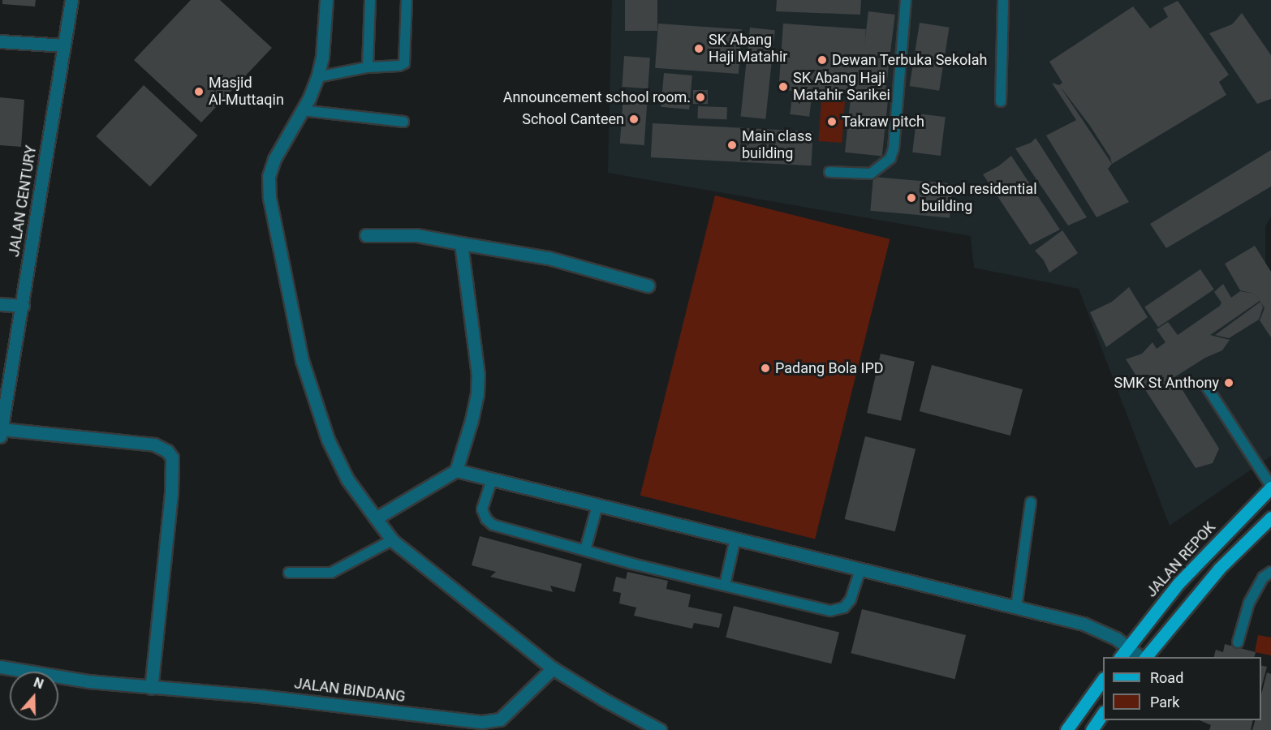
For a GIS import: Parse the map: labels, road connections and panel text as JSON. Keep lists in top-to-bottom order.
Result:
{
  "streets": {
    "main road": ["JALAN REPOK"],
    "street": ["JALAN CENTURY", "JALAN BINDANG"]
  },
  "places": [
    "SK Abang Haji Matahir",
    "Dewan Terbuka Sekolah",
    "SK Abang Haji Matahir Sarikei",
    "Masjid Al-Muttaqin",
    "Announcement school room.",
    "School Canteen",
    "Takraw pitch",
    "Main class building",
    "School residential building",
    "Padang Bola IPD",
    "SMK St Anthony"
  ],
  "legend": ["Road", "Park"],
  "north": "top"
}
